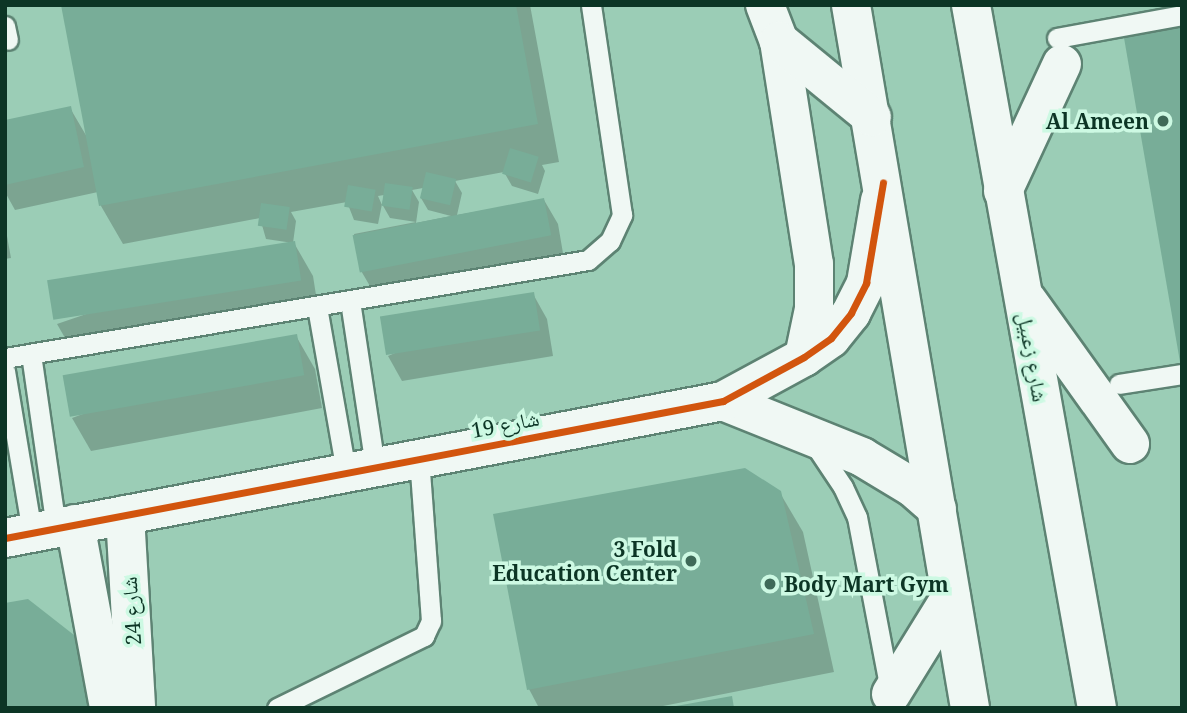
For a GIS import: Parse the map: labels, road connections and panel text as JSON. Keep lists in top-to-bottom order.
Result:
{
  "streets": {
    "main road": ["شارع زعبيل", "شارع 19", "شارع 24"]
  },
  "crossings": [
    ["شارع 19", "شارع 24"]
  ],
  "places": ["Al Ameen", "3 Fold Education Center", "Body Mart Gym"]
}
